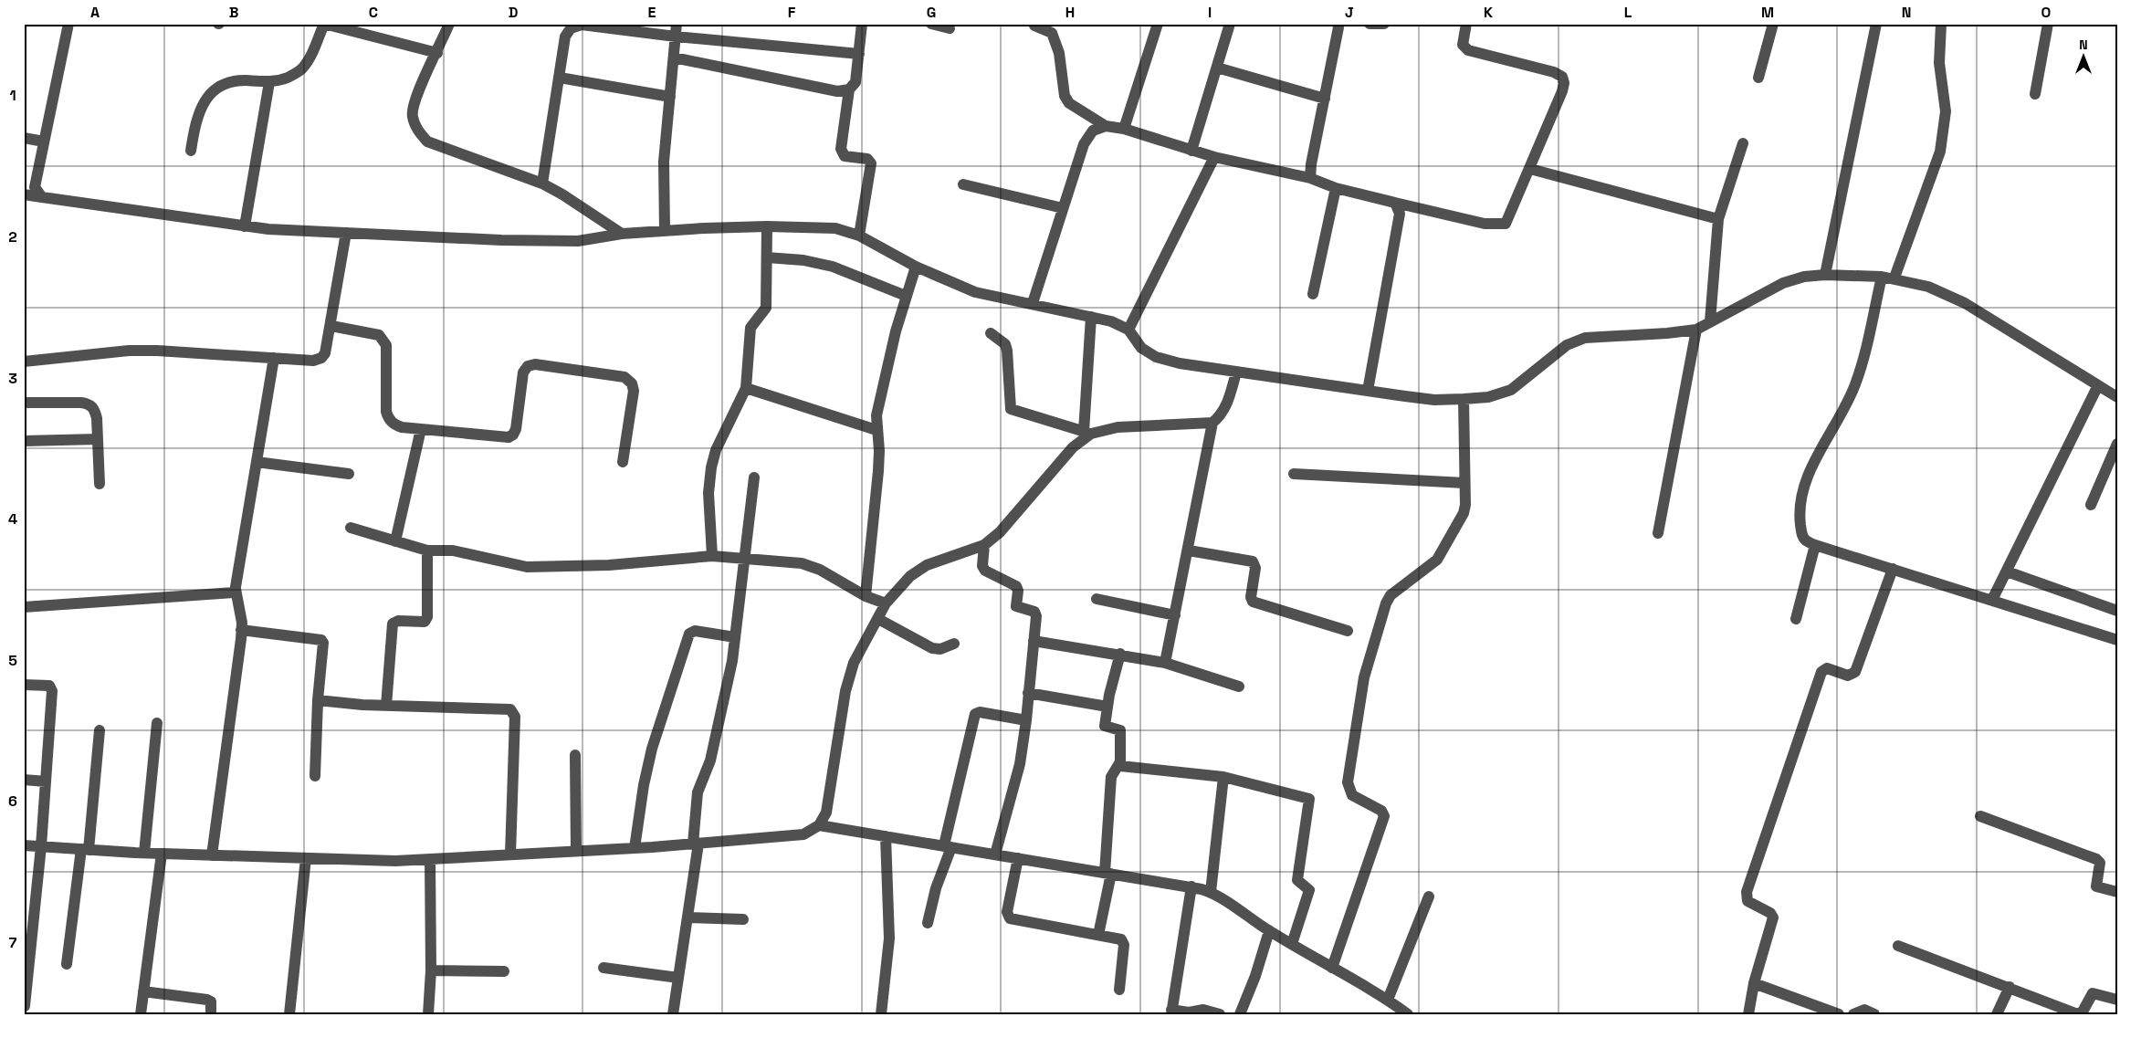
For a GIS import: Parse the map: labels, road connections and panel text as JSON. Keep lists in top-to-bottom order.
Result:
{
  "north": "top",
  "grid": {
    "columns": [
      "A",
      "B",
      "C",
      "D",
      "E",
      "F",
      "G",
      "H",
      "I",
      "J",
      "K",
      "L",
      "M",
      "N",
      "O"
    ],
    "rows": [
      "1",
      "2",
      "3",
      "4",
      "5",
      "6",
      "7"
    ]
  }
}
